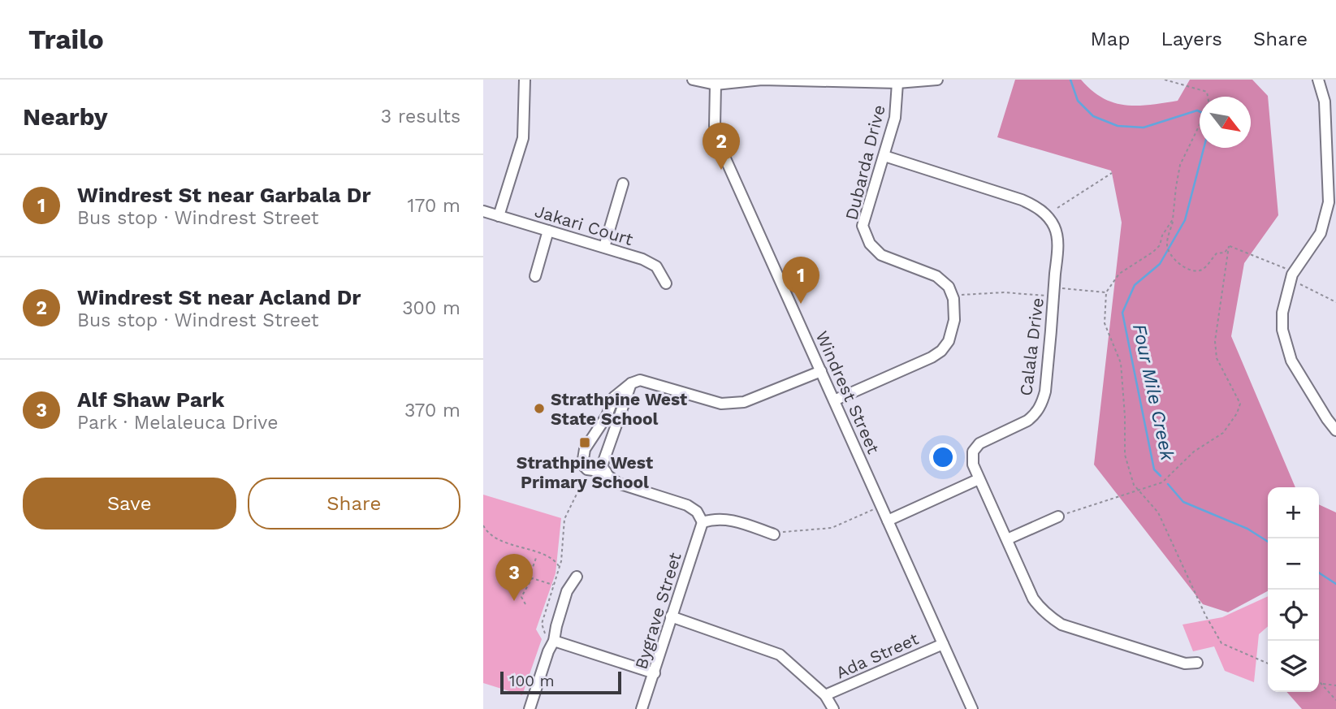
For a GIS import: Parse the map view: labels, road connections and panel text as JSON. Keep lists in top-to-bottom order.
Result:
{
  "streets": {
    "street": [
      "Dubarda Drive",
      "Jakari Court",
      "Calala Drive",
      "Windrest Street",
      "Bygrave Street",
      "Ada Street"
    ]
  },
  "crossings": [
    ["Dubarda Drive", "Calala Drive"],
    ["Dubarda Drive", "Windrest Street"],
    ["Windrest Street", "Ada Street"]
  ],
  "water": ["Four Mile Creek"],
  "places": {
    "other": ["Strathpine West State School"],
    "transit": ["Strathpine West Primary School"]
  },
  "scale_bar": "100 m",
  "north": "bottom right",
  "page": {
    "header": "Trailo",
    "nav": ["Map", "Layers", "Share"],
    "heading": ["Nearby", "3 results"],
    "pins": ["2", "1", "3"],
    "list": [
      {
        "mark": "1",
        "name": "Windrest St near Garbala Dr",
        "note": "Bus stop · Windrest Street",
        "value": "170 m"
      },
      {
        "mark": "2",
        "name": "Windrest St near Acland Dr",
        "note": "Bus stop · Windrest Street",
        "value": "300 m"
      },
      {
        "mark": "3",
        "name": "Alf Shaw Park",
        "note": "Park · Melaleuca Drive",
        "value": "370 m"
      }
    ],
    "buttons": ["Save", "Share"],
    "map_buttons": ["+", "−"],
    "scale": "100 m"
  }
}
